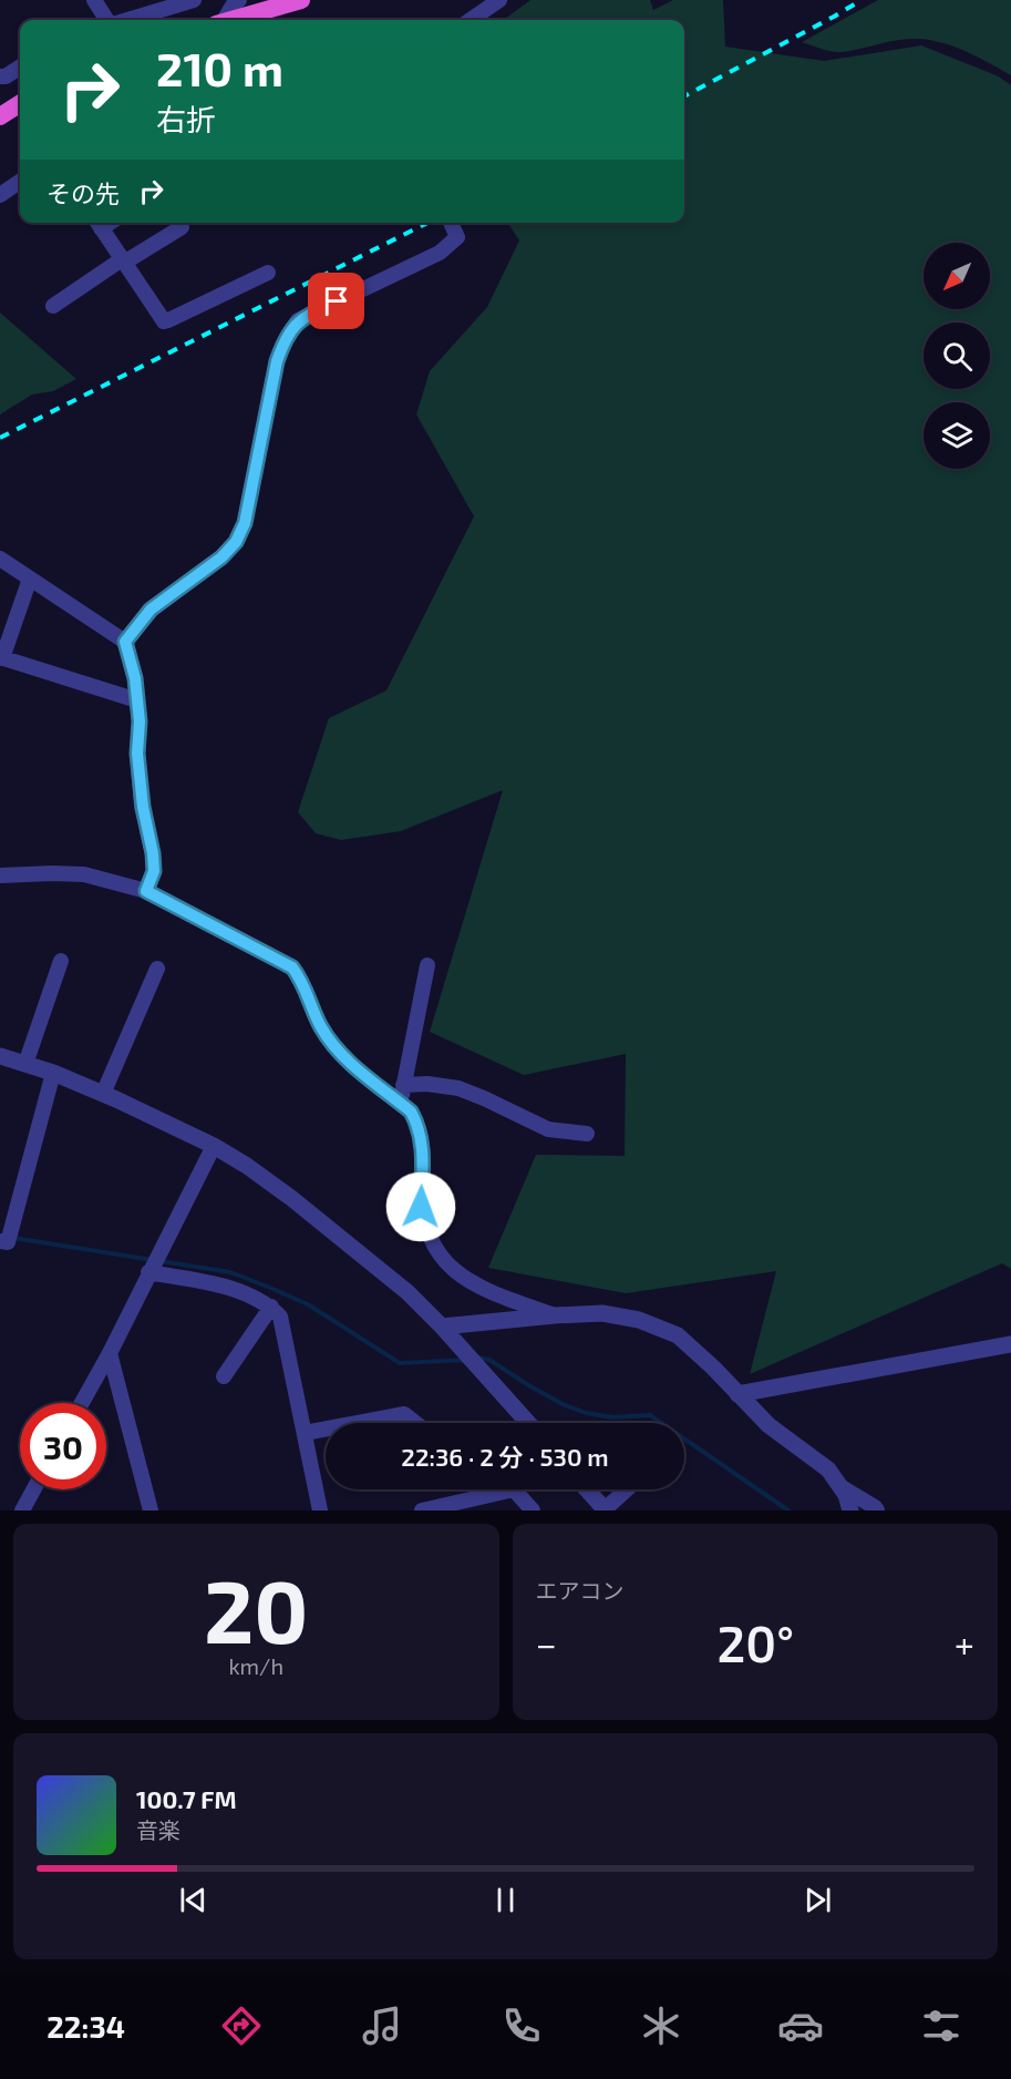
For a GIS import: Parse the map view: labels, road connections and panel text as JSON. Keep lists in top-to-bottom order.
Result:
{
  "north": "bottom left",
  "page": {
    "turn": ["210 m", "右折"],
    "then": "その先",
    "limit": "30",
    "trip": "22:36 · 2 分 · 530 m",
    "tile": [
      ["20", "km/h"],
      "エアコン"
    ],
    "heat": ["−", "20°", "+"],
    "song": ["100.7 FM", "音楽"],
    "tabs": "22:34"
  }
}
